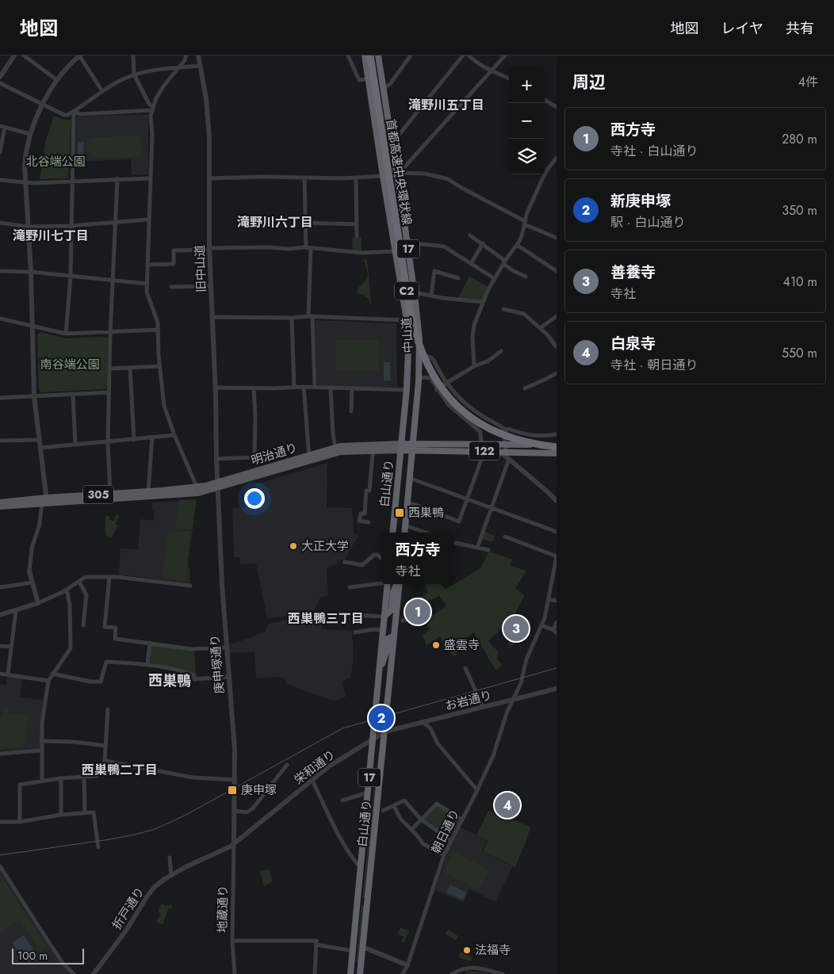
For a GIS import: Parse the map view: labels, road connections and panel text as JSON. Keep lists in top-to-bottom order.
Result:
{
  "streets": {
    "highway": [
      "首都高速中央環状線",
      "17",
      "C2",
      "中山道",
      "122",
      "明治通り",
      "白山通り"
    ],
    "main road": ["305"],
    "street": [
      "旧中山道",
      "庚申塚通り",
      "お岩通り",
      "栄和通り",
      "朝日通り",
      "折戸通り",
      "地蔵通り"
    ]
  },
  "crossings": [
    ["首都高速中央環状線", "明治通り"],
    ["旧中山道", "明治通り"],
    ["旧中山道", "庚申塚通り"],
    ["中山道", "明治通り"],
    ["中山道", "白山通り"],
    ["明治通り", "白山通り"],
    ["明治通り", "庚申塚通り"],
    ["白山通り", "お岩通り"],
    ["白山通り", "栄和通り"],
    ["庚申塚通り", "栄和通り"],
    ["庚申塚通り", "折戸通り"],
    ["庚申塚通り", "地蔵通り"],
    ["お岩通り", "栄和通り"],
    ["お岩通り", "朝日通り"],
    ["栄和通り", "折戸通り"],
    ["栄和通り", "地蔵通り"],
    ["折戸通り", "地蔵通り"]
  ],
  "districts": [
    "滝野川五丁目",
    "滝野川六丁目",
    "滝野川七丁目",
    "西巣鴨三丁目",
    "西巣鴨",
    "西巣鴨二丁目"
  ],
  "parks": ["北谷端公園", "南谷端公園"],
  "places": {
    "transit": ["西巣鴨", "庚申塚"],
    "other": ["大正大学", "盛雲寺", "法福寺"]
  },
  "scale_bar": "100 m",
  "page": {
    "header": "地図",
    "nav": ["地図", "レイヤ", "共有"],
    "heading": ["周辺", "4件"],
    "map_buttons": ["+", "−"],
    "list": [
      {
        "mark": "1",
        "name": "西方寺",
        "note": "寺社 · 白山通り",
        "value": "280 m"
      },
      {
        "mark": "2",
        "name": "新庚申塚",
        "note": "駅 · 白山通り",
        "value": "350 m"
      },
      {
        "mark": "3",
        "name": "善養寺",
        "note": "寺社",
        "value": "410 m"
      },
      {
        "mark": "4",
        "name": "白泉寺",
        "note": "寺社 · 朝日通り",
        "value": "550 m"
      }
    ],
    "popup": ["西方寺", "寺社"],
    "pins": [
      "1",
      "3",
      "2",
      "4"
    ],
    "scale": "100 m"
  }
}
